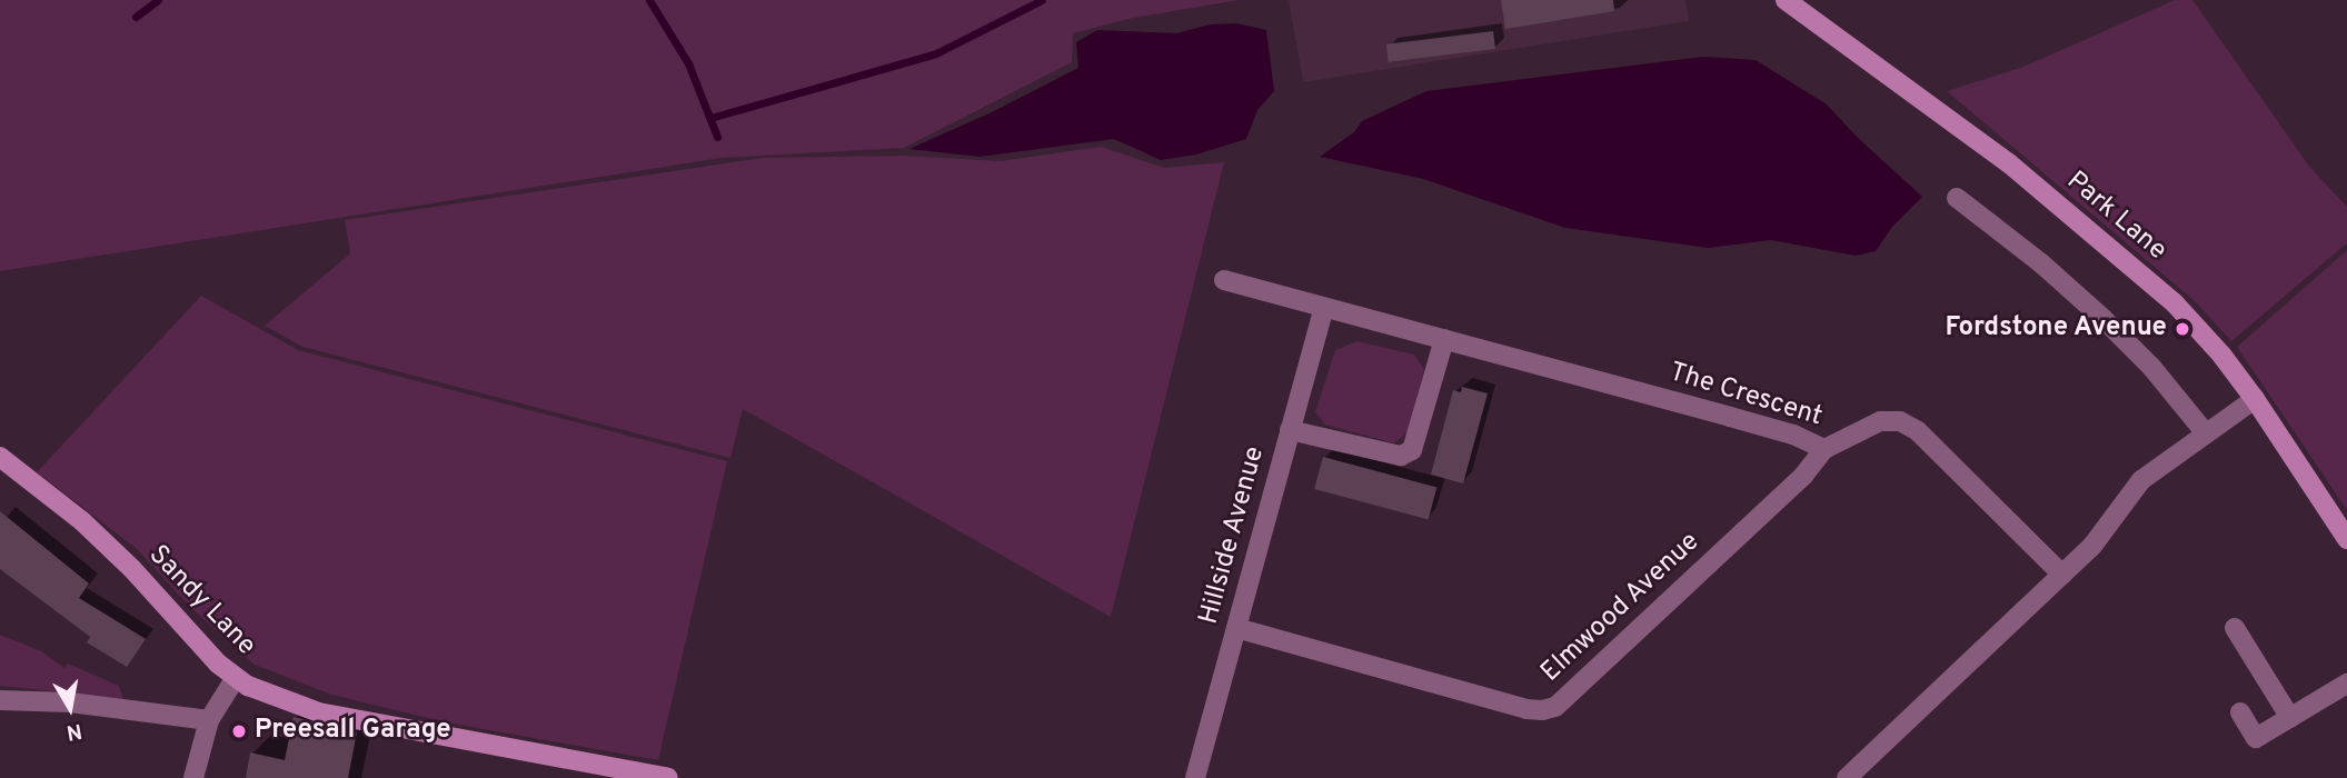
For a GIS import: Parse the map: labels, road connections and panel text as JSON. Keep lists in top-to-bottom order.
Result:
{
  "streets": {
    "main road": ["Park Lane", "Sandy Lane"],
    "street": ["The Crescent", "Hillside Avenue", "Elmwood Avenue"]
  },
  "crossings": [
    ["The Crescent", "Hillside Avenue"],
    ["The Crescent", "Elmwood Avenue"],
    ["Hillside Avenue", "Elmwood Avenue"]
  ],
  "places": ["Fordstone Avenue", "Preesall Garage"],
  "north": "bottom"
}
